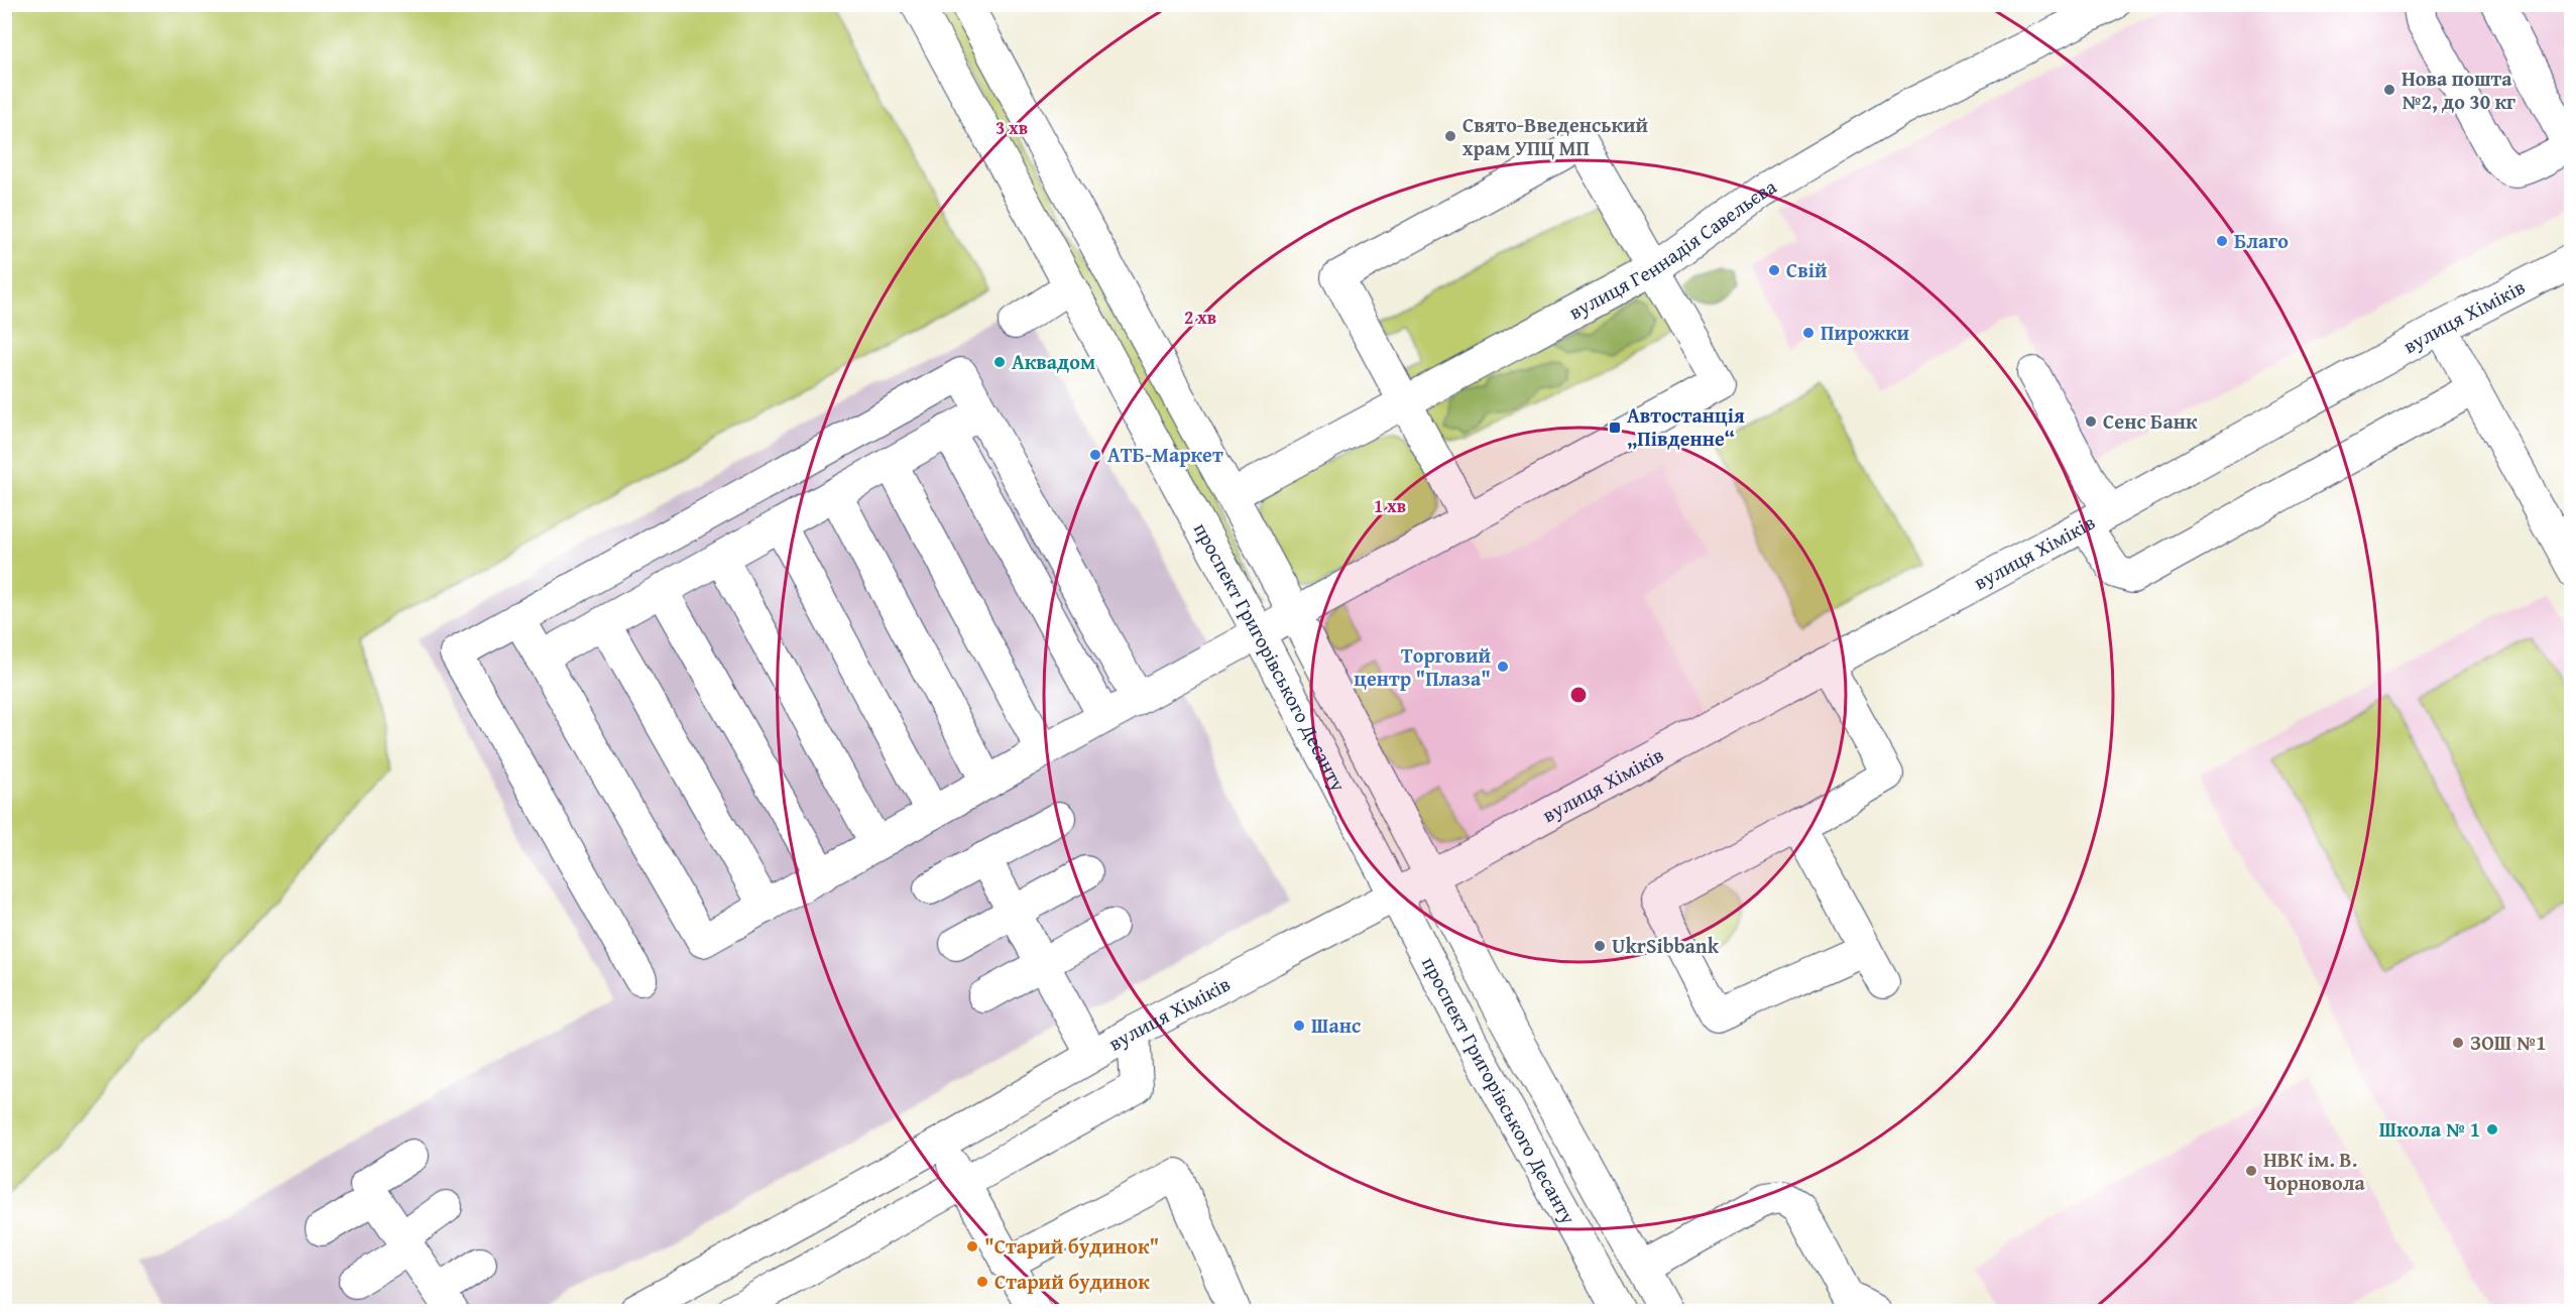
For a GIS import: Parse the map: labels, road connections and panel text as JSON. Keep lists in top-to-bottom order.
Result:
{
  "streets": {
    "street": ["вулиця Геннадія Савельєва", "вулиця Хіміків", "проспект Григорівського Десанту"]
  },
  "crossings": [
    ["вулиця Геннадія Савельєва", "проспект Григорівського Десанту"],
    ["вулиця Хіміків", "проспект Григорівського Десанту"]
  ],
  "places": {
    "other": [
      "Нова пошта №2, до 30 кг",
      "Свято-Введенський храм УПЦ МП",
      "Благо",
      "Свій",
      "Пирожки",
      "Аквадом",
      "Сенс Банк",
      "АТБ-Маркет",
      "Торговий центр \"Плаза\"",
      "UkrSibbank",
      "Шанс",
      "ЗОШ №1",
      "Школа № 1",
      "НВК ім. В. Чорновола",
      "\"Старий будинок\"",
      "Старий будинок"
    ],
    "transit": ["Автостанція „Південне“"]
  },
  "rings": ["3 хв", "2 хв", "1 хв"]
}
